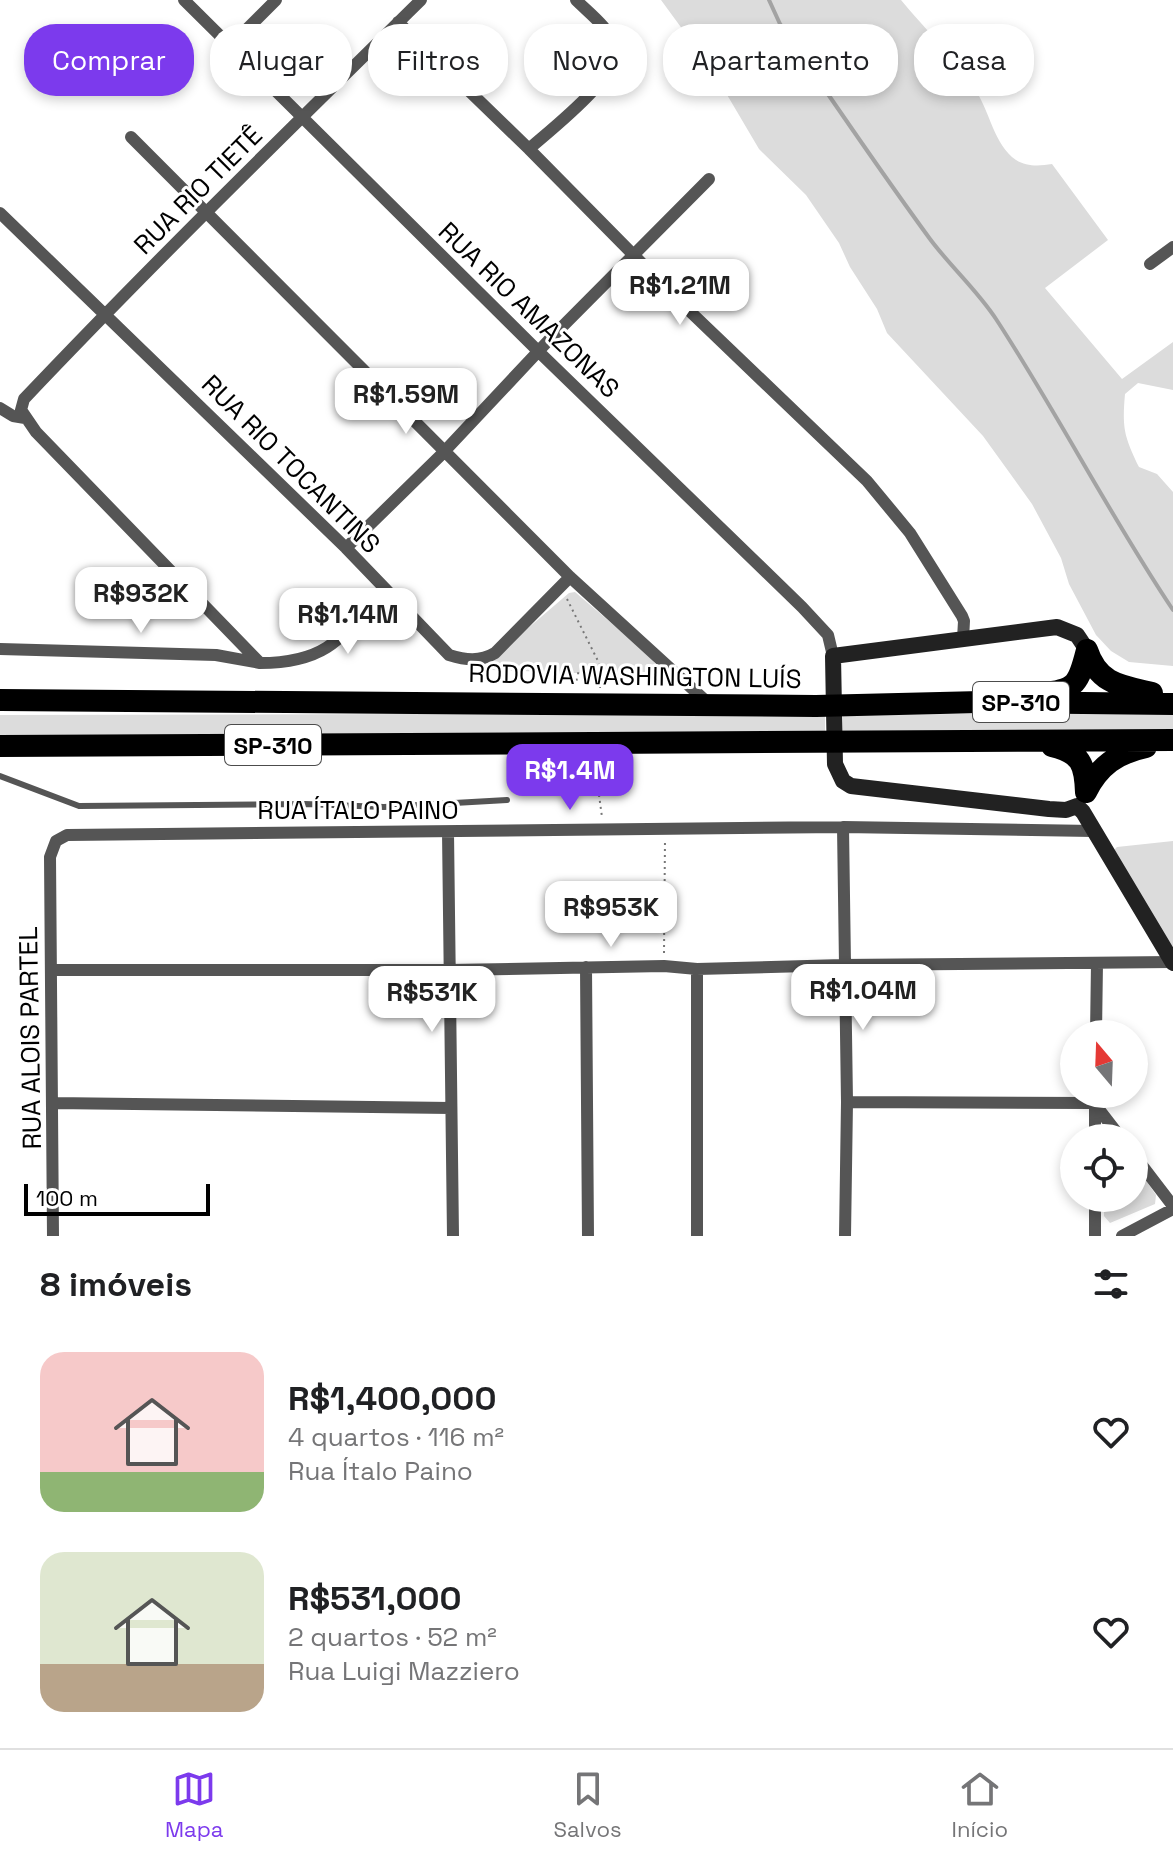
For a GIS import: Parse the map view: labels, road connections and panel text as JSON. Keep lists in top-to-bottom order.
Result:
{
  "streets": {
    "highway": ["RODOVIA WASHINGTON LUÍS", "SP-310"],
    "street": [
      "RUA RIO TIETÊ",
      "RUA RIO AMAZONAS",
      "RUA RIO TOCANTINS",
      "RUA ÍTALO PAINO",
      "RUA ALOIS PARTEL"
    ]
  },
  "crossings": [
    ["RUA RIO TIETÊ", "RUA RIO AMAZONAS"],
    ["RUA RIO TIETÊ", "RUA RIO TOCANTINS"],
    ["RUA ÍTALO PAINO", "RUA ALOIS PARTEL"]
  ],
  "scale_bar": "100 m",
  "north": "top",
  "page": {
    "chip": [
      "Comprar",
      "Alugar",
      "Filtros",
      "Novo",
      "Apartamento",
      "Casa"
    ],
    "price": [
      "R$1.21M",
      "R$1.59M",
      "R$932K",
      "R$1.14M",
      "R$1.4M",
      "R$953K",
      "R$1.04M",
      "R$531K"
    ],
    "scale": "100 m",
    "heading": "8 imóveis",
    "list": [
      {
        "name": "R$1,400,000",
        "note": "4 quartos · 116 m² · Rua Ítalo Paino"
      },
      {
        "name": "R$531,000",
        "note": "2 quartos · 52 m² · Rua Luigi Mazziero"
      }
    ],
    "tabs": ["Mapa", "Salvos", "Início"]
  }
}
